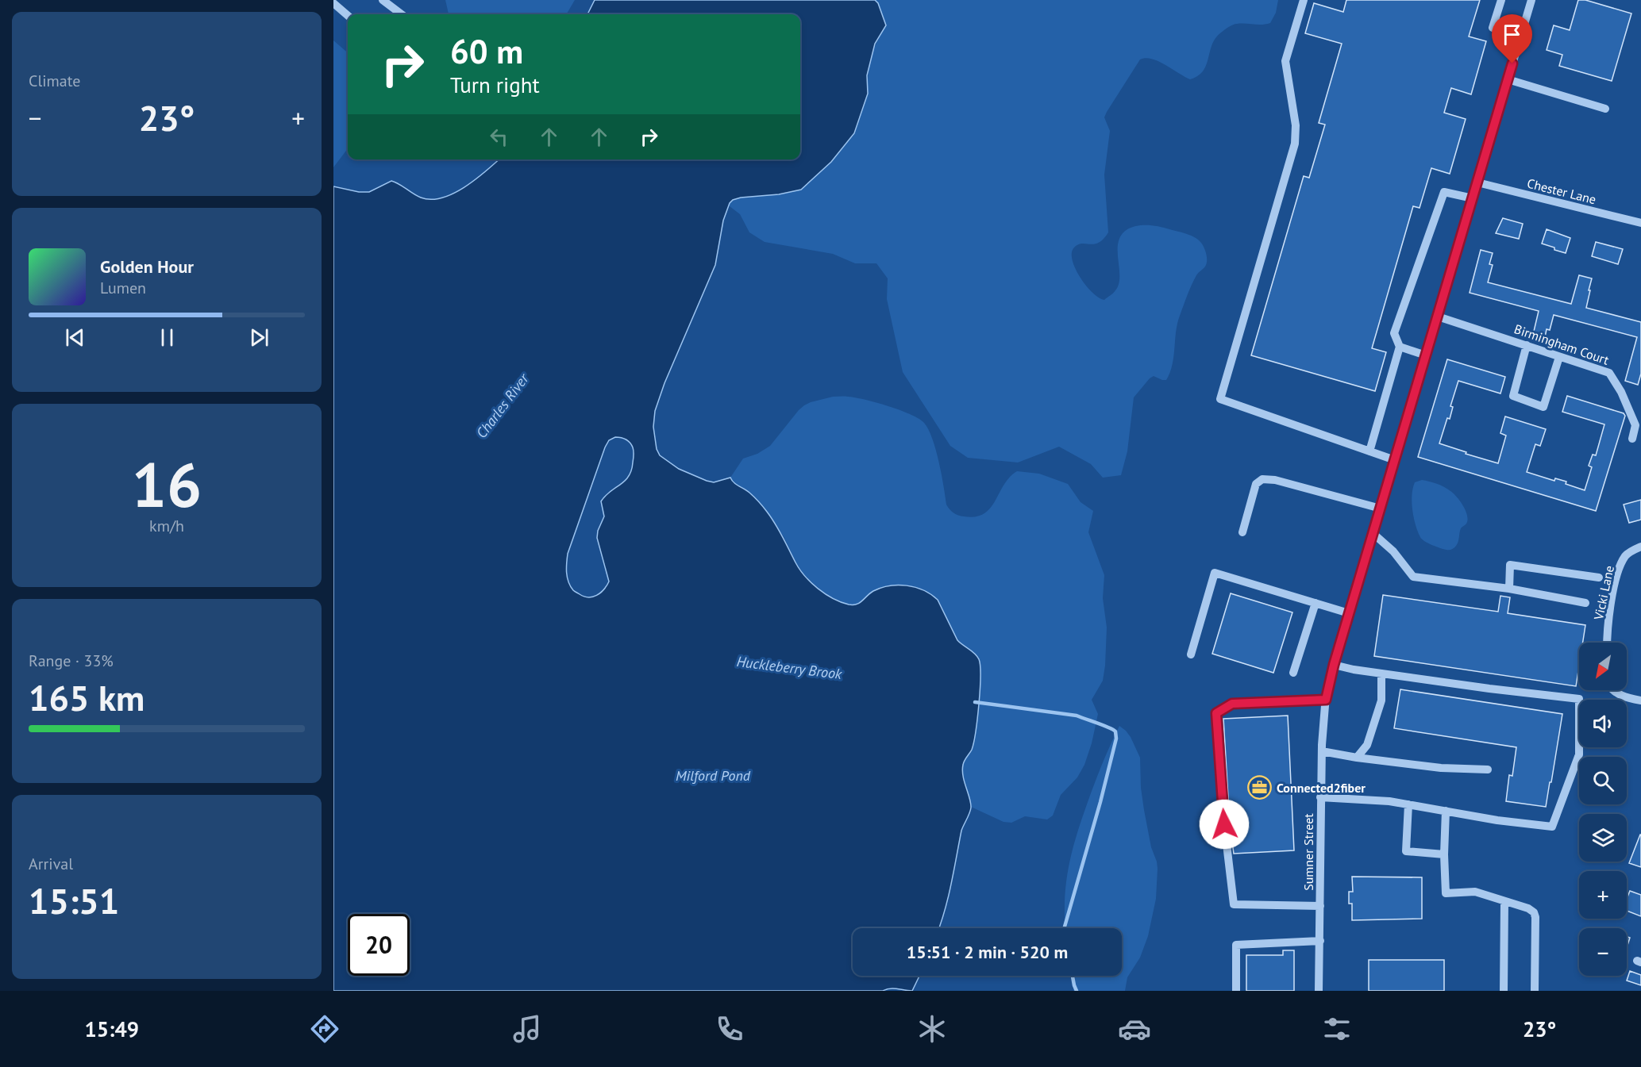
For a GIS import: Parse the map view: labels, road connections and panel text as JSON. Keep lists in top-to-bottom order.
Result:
{
  "streets": {
    "street": [
      "Chester Lane",
      "Birmingham Court",
      "Vicki Lane",
      "Sumner Street"
    ]
  },
  "crossings": [
    ["Chester Lane", "Sumner Street"],
    ["Birmingham Court", "Sumner Street"]
  ],
  "water": ["Charles River", "Huckleberry Brook", "Milford Pond"],
  "places": {
    "office": ["Connected2fiber"]
  },
  "north": "bottom left",
  "page": {
    "tile": [
      "Climate",
      ["16", "km/h"],
      ["Range · 33%", "165 km"],
      ["Arrival", "15:51"]
    ],
    "turn": ["60 m", "Turn right"],
    "heat": ["−", "23°", "+"],
    "song": ["Golden Hour", "Lumen"],
    "map_buttons": ["+", "−"],
    "limit": "20",
    "trip": "15:51 · 2 min · 520 m",
    "tabs": ["15:49", "23°"]
  }
}
